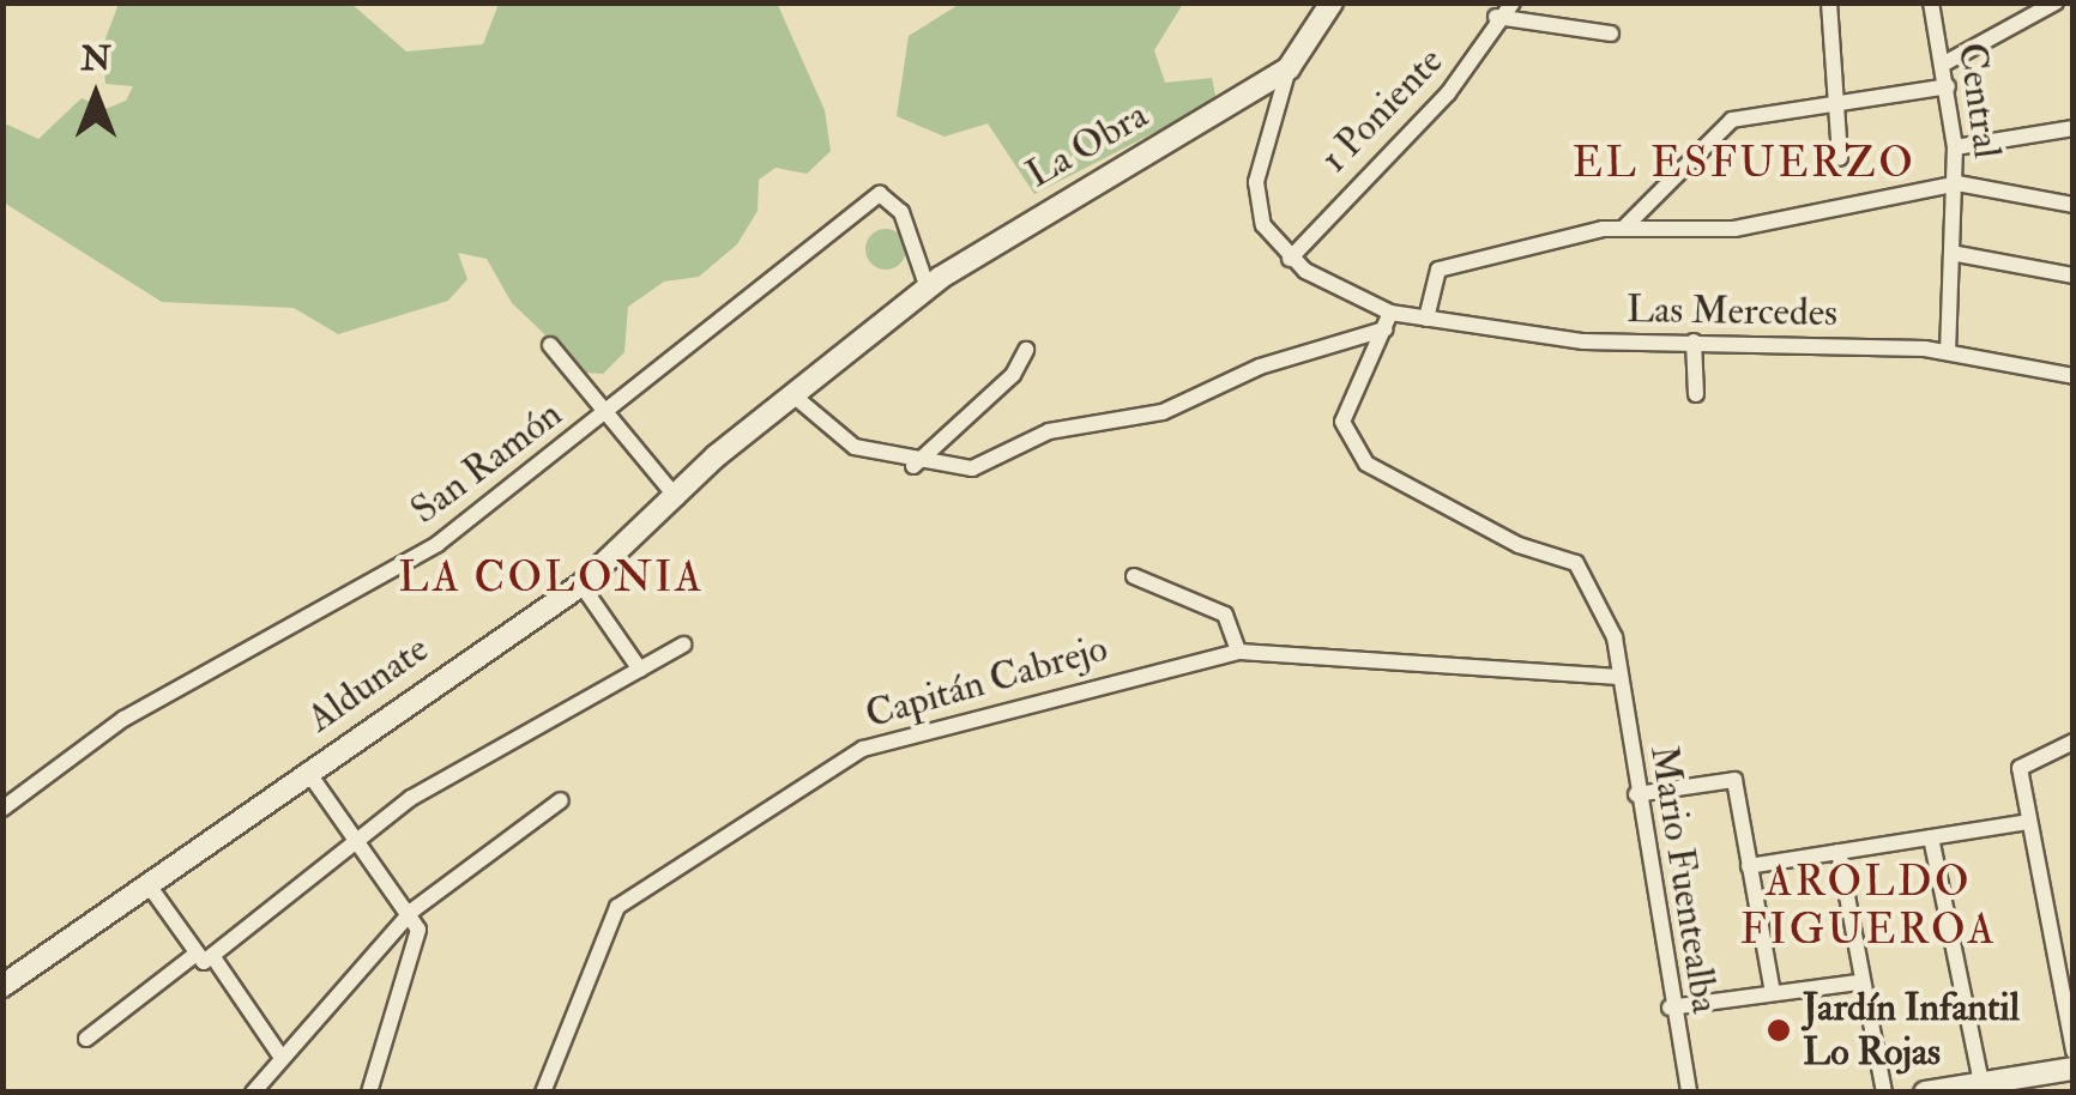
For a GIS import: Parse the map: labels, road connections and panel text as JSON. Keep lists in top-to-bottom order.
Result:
{
  "streets": {
    "street": [
      "Central",
      "1 Poniente",
      "La Obra",
      "Las Mercedes",
      "San Ramón",
      "Capitán Cabrejo",
      "Aldunate",
      "Mario Fuentealba"
    ]
  },
  "crossings": [
    ["Central", "Las Mercedes"],
    ["La Obra", "San Ramón"],
    ["La Obra", "Aldunate"],
    ["Las Mercedes", "Aldunate"],
    ["Las Mercedes", "Mario Fuentealba"],
    ["San Ramón", "Aldunate"],
    ["Capitán Cabrejo", "Mario Fuentealba"]
  ],
  "districts": ["EL ESFUERZO", "LA COLONIA", "AROLDO FIGUEROA"],
  "places": ["Jardín Infantil Lo Rojas"],
  "north": "top"
}
